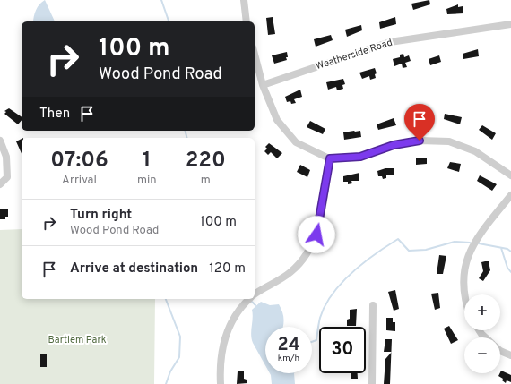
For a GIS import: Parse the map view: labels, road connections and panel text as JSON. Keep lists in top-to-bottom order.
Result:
{
  "streets": {
    "street": ["Weatherside Road"]
  },
  "parks": ["Bartlem Park"],
  "page": {
    "turn": ["100 m", "Wood Pond Road"],
    "then": "Then",
    "eta": [
      "07:06",
      "Arrival",
      "1",
      "min",
      "220",
      "m"
    ],
    "list": [
      {
        "name": "Turn right",
        "note": "Wood Pond Road",
        "value": "100 m"
      },
      {
        "name": "Arrive at destination",
        "value": "120 m"
      }
    ],
    "map_buttons": ["+", "−"],
    "speed": "24 km/h",
    "limit": "30"
  }
}
